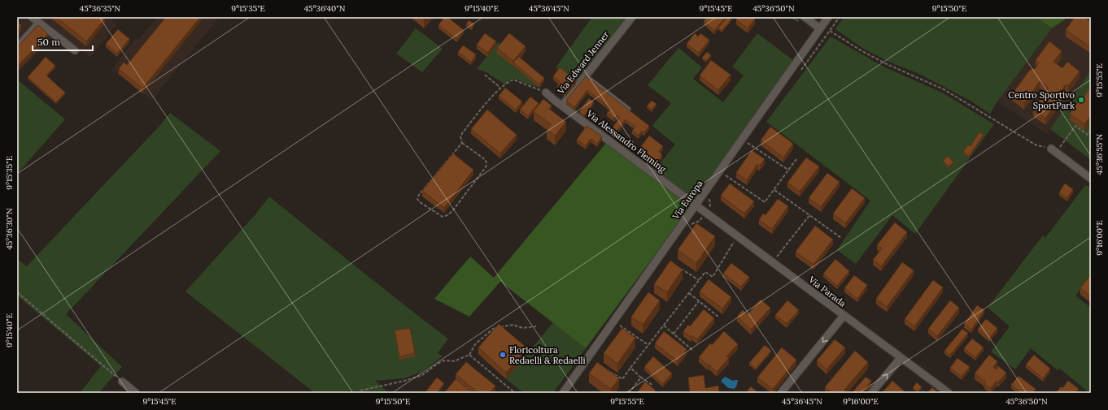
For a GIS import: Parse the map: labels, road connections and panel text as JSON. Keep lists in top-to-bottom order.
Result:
{
  "streets": {
    "street": [
      "Via Edward Jenner",
      "Via Alessandro Fleming",
      "Via Europa",
      "Via Parada"
    ]
  },
  "crossings": [
    ["Via Edward Jenner", "Via Alessandro Fleming"],
    ["Via Alessandro Fleming", "Via Europa"],
    ["Via Alessandro Fleming", "Via Parada"],
    ["Via Europa", "Via Parada"]
  ],
  "places": ["Centro Sportivo SportPark", "Floricoltura Redaelli & Redaelli"],
  "scale_bar": "50 m",
  "coordinates": [
    "45°36'35\"N",
    "9°15'35\"E",
    "45°36'40\"N",
    "9°15'40\"E",
    "45°36'45\"N",
    "9°15'45\"E",
    "45°36'50\"N",
    "9°15'50\"E",
    "9°15'55\"E",
    "45°36'55\"N",
    "45°36'30\"N",
    "9°16'00\"E"
  ]
}
